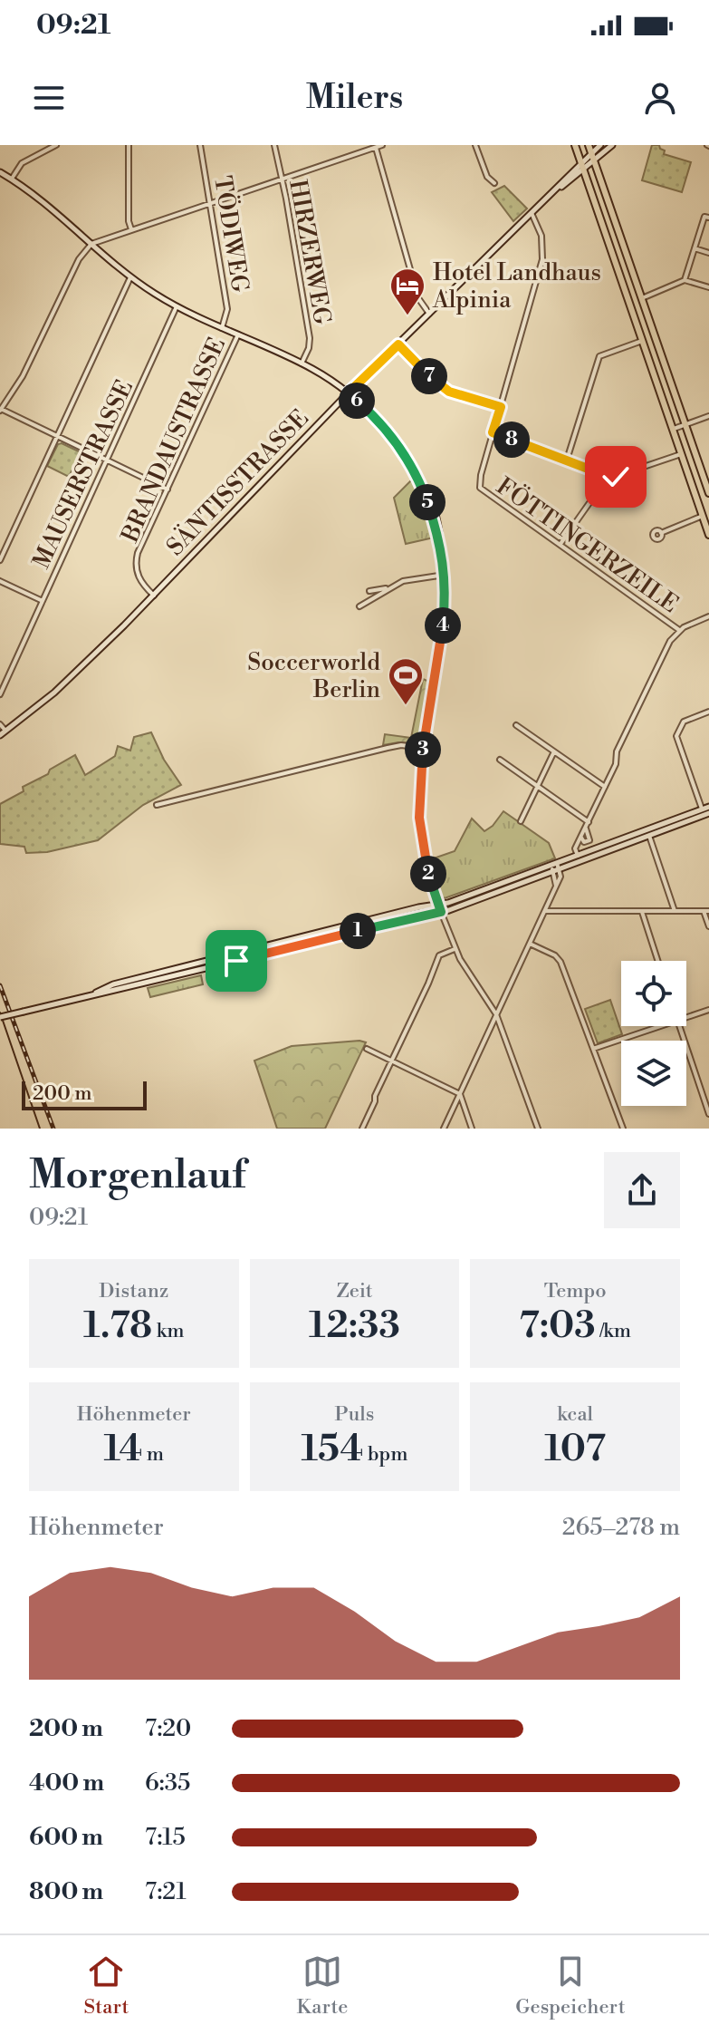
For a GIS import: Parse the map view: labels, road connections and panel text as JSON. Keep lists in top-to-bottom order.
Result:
{
  "streets": {
    "street": [
      "TÖDIWEG",
      "HIRZERWEG",
      "BRANDAUSTRASSE",
      "MAUSERSTRASSE",
      "SÄNTISSTRASSE",
      "FÖTTINGERZEILE"
    ]
  },
  "crossings": [
    ["BRANDAUSTRASSE", "SÄNTISSTRASSE"]
  ],
  "places": {
    "hotel": ["Hotel Landhaus Alpinia"],
    "sports": ["Soccerworld Berlin"]
  },
  "scale_bar": "200 m",
  "page": {
    "status": "09:21",
    "header": "Milers",
    "pins": [
      "7",
      "6",
      "8",
      "5",
      "4",
      "3",
      "2",
      "1"
    ],
    "scale": "200 m",
    "heading": ["Morgenlauf", "09:21"],
    "stats": [
      ["Distanz", "1.78 km"],
      ["Zeit", "12:33"],
      ["Tempo", "7:03 /km"],
      ["Höhenmeter", "14 m"],
      ["Puls", "154 bpm"],
      ["kcal", "107"]
    ],
    "chart": ["Höhenmeter", "265–278 m"],
    "list": [
      {
        "name": "200 m",
        "note": "7:20"
      },
      {
        "name": "400 m",
        "note": "6:35"
      },
      {
        "name": "600 m",
        "note": "7:15"
      },
      {
        "name": "800 m",
        "note": "7:21"
      }
    ],
    "tabs": ["Start", "Karte", "Gespeichert"]
  }
}
